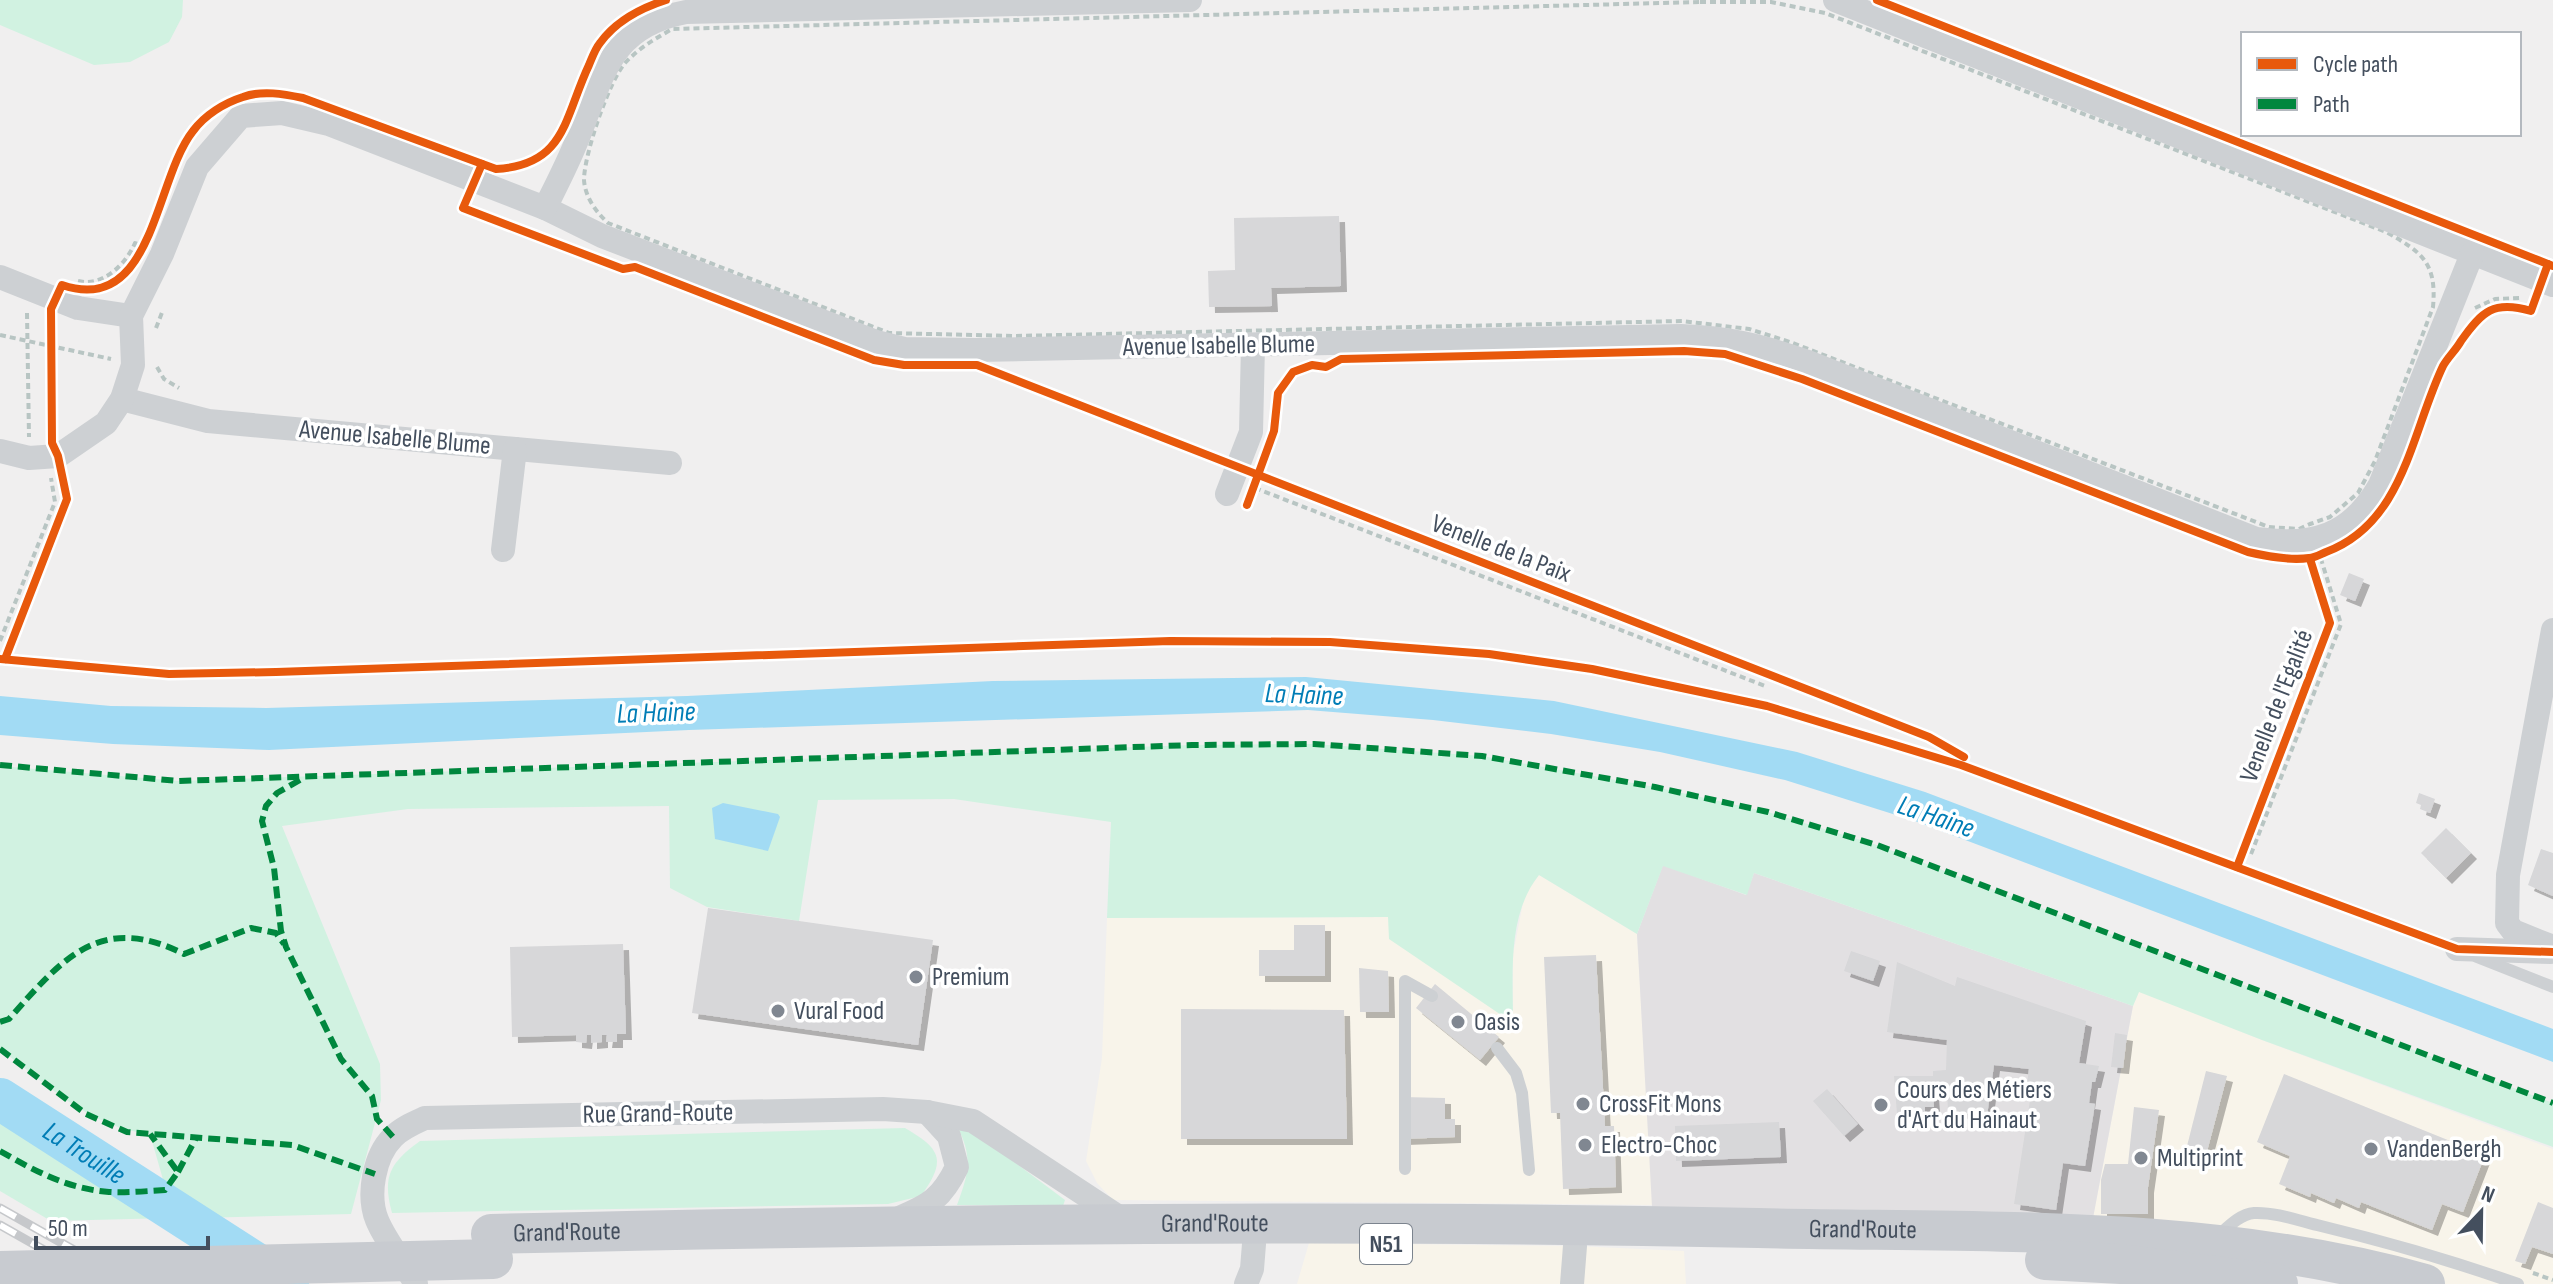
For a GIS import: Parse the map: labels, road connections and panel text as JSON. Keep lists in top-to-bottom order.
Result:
{
  "streets": {
    "main road": ["Grand'Route", "N51"],
    "street": ["Avenue Isabelle Blume", "Rue Grand-Route"],
    "cycle path": ["Venelle de la Paix", "Venelle de l'Egalité"]
  },
  "crossings": [
    ["Rue Grand-Route", "Grand'Route"]
  ],
  "water": ["La Haine", "La Trouille"],
  "places": [
    "Premium",
    "Vural Food",
    "Oasis",
    "CrossFit Mons",
    "Cours des Métiers d'Art du Hainaut",
    "Electro-Choc",
    "VandenBergh",
    "Multiprint"
  ],
  "legend": ["Cycle path", "Path"],
  "scale_bar": "50 m",
  "north": "top"
}
